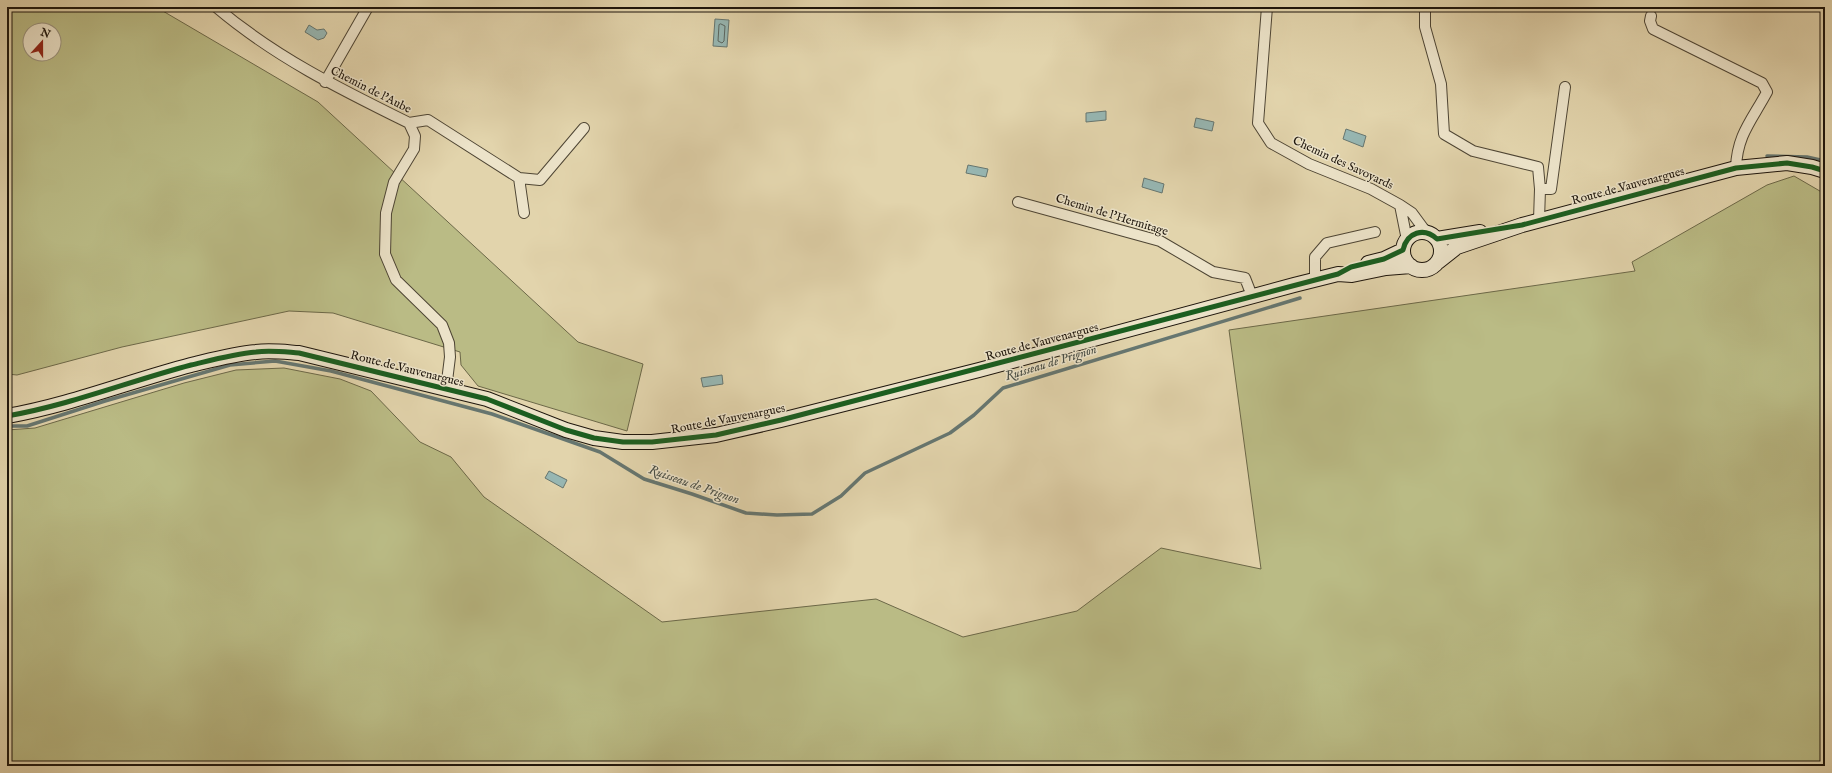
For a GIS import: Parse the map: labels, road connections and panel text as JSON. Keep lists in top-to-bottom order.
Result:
{
  "streets": {
    "main road": ["Route de Vauvenargues"],
    "street": ["Chemin de l'Aube", "Chemin des Savoyards", "Chemin de l'Hermitage"]
  },
  "crossings": [
    ["Chemin de l'Aube", "Route de Vauvenargues"],
    ["Chemin des Savoyards", "Route de Vauvenargues"],
    ["Route de Vauvenargues", "Chemin de l'Hermitage"]
  ],
  "water": ["Ruisseau de Prignon"],
  "north": "top"
}
